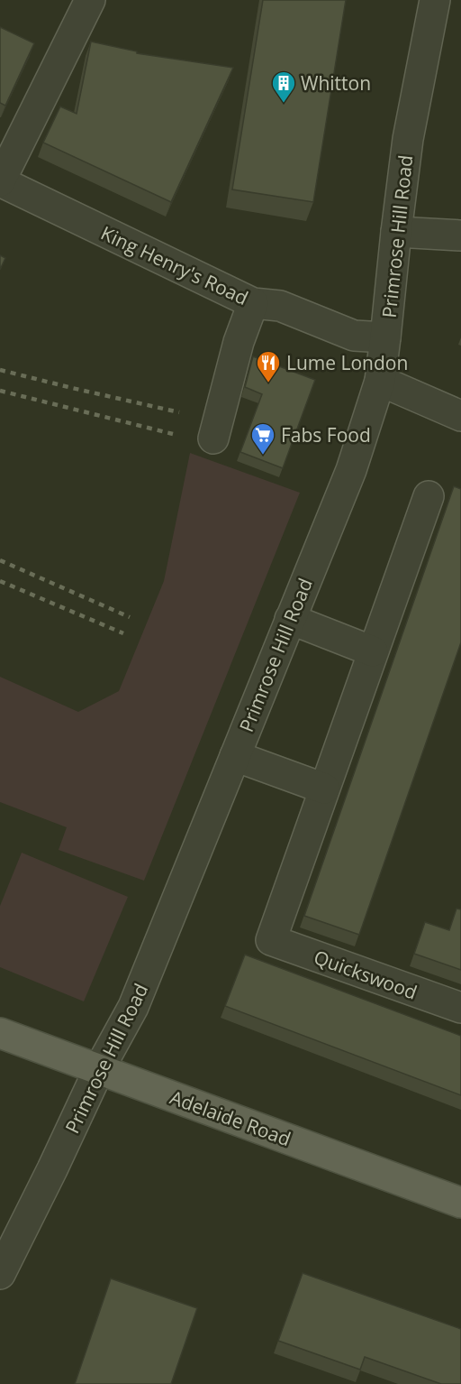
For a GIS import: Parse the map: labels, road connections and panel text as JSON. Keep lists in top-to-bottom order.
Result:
{
  "streets": {
    "main road": ["Adelaide Road"],
    "street": ["Primrose Hill Road", "King Henry's Road", "Quickswood"]
  },
  "crossings": [
    ["Primrose Hill Road", "King Henry's Road"],
    ["Primrose Hill Road", "Adelaide Road"]
  ],
  "places": {
    "building": ["Whitton"],
    "restaurant": ["Lume London"],
    "supermarket": ["Fabs Food"]
  }
}
